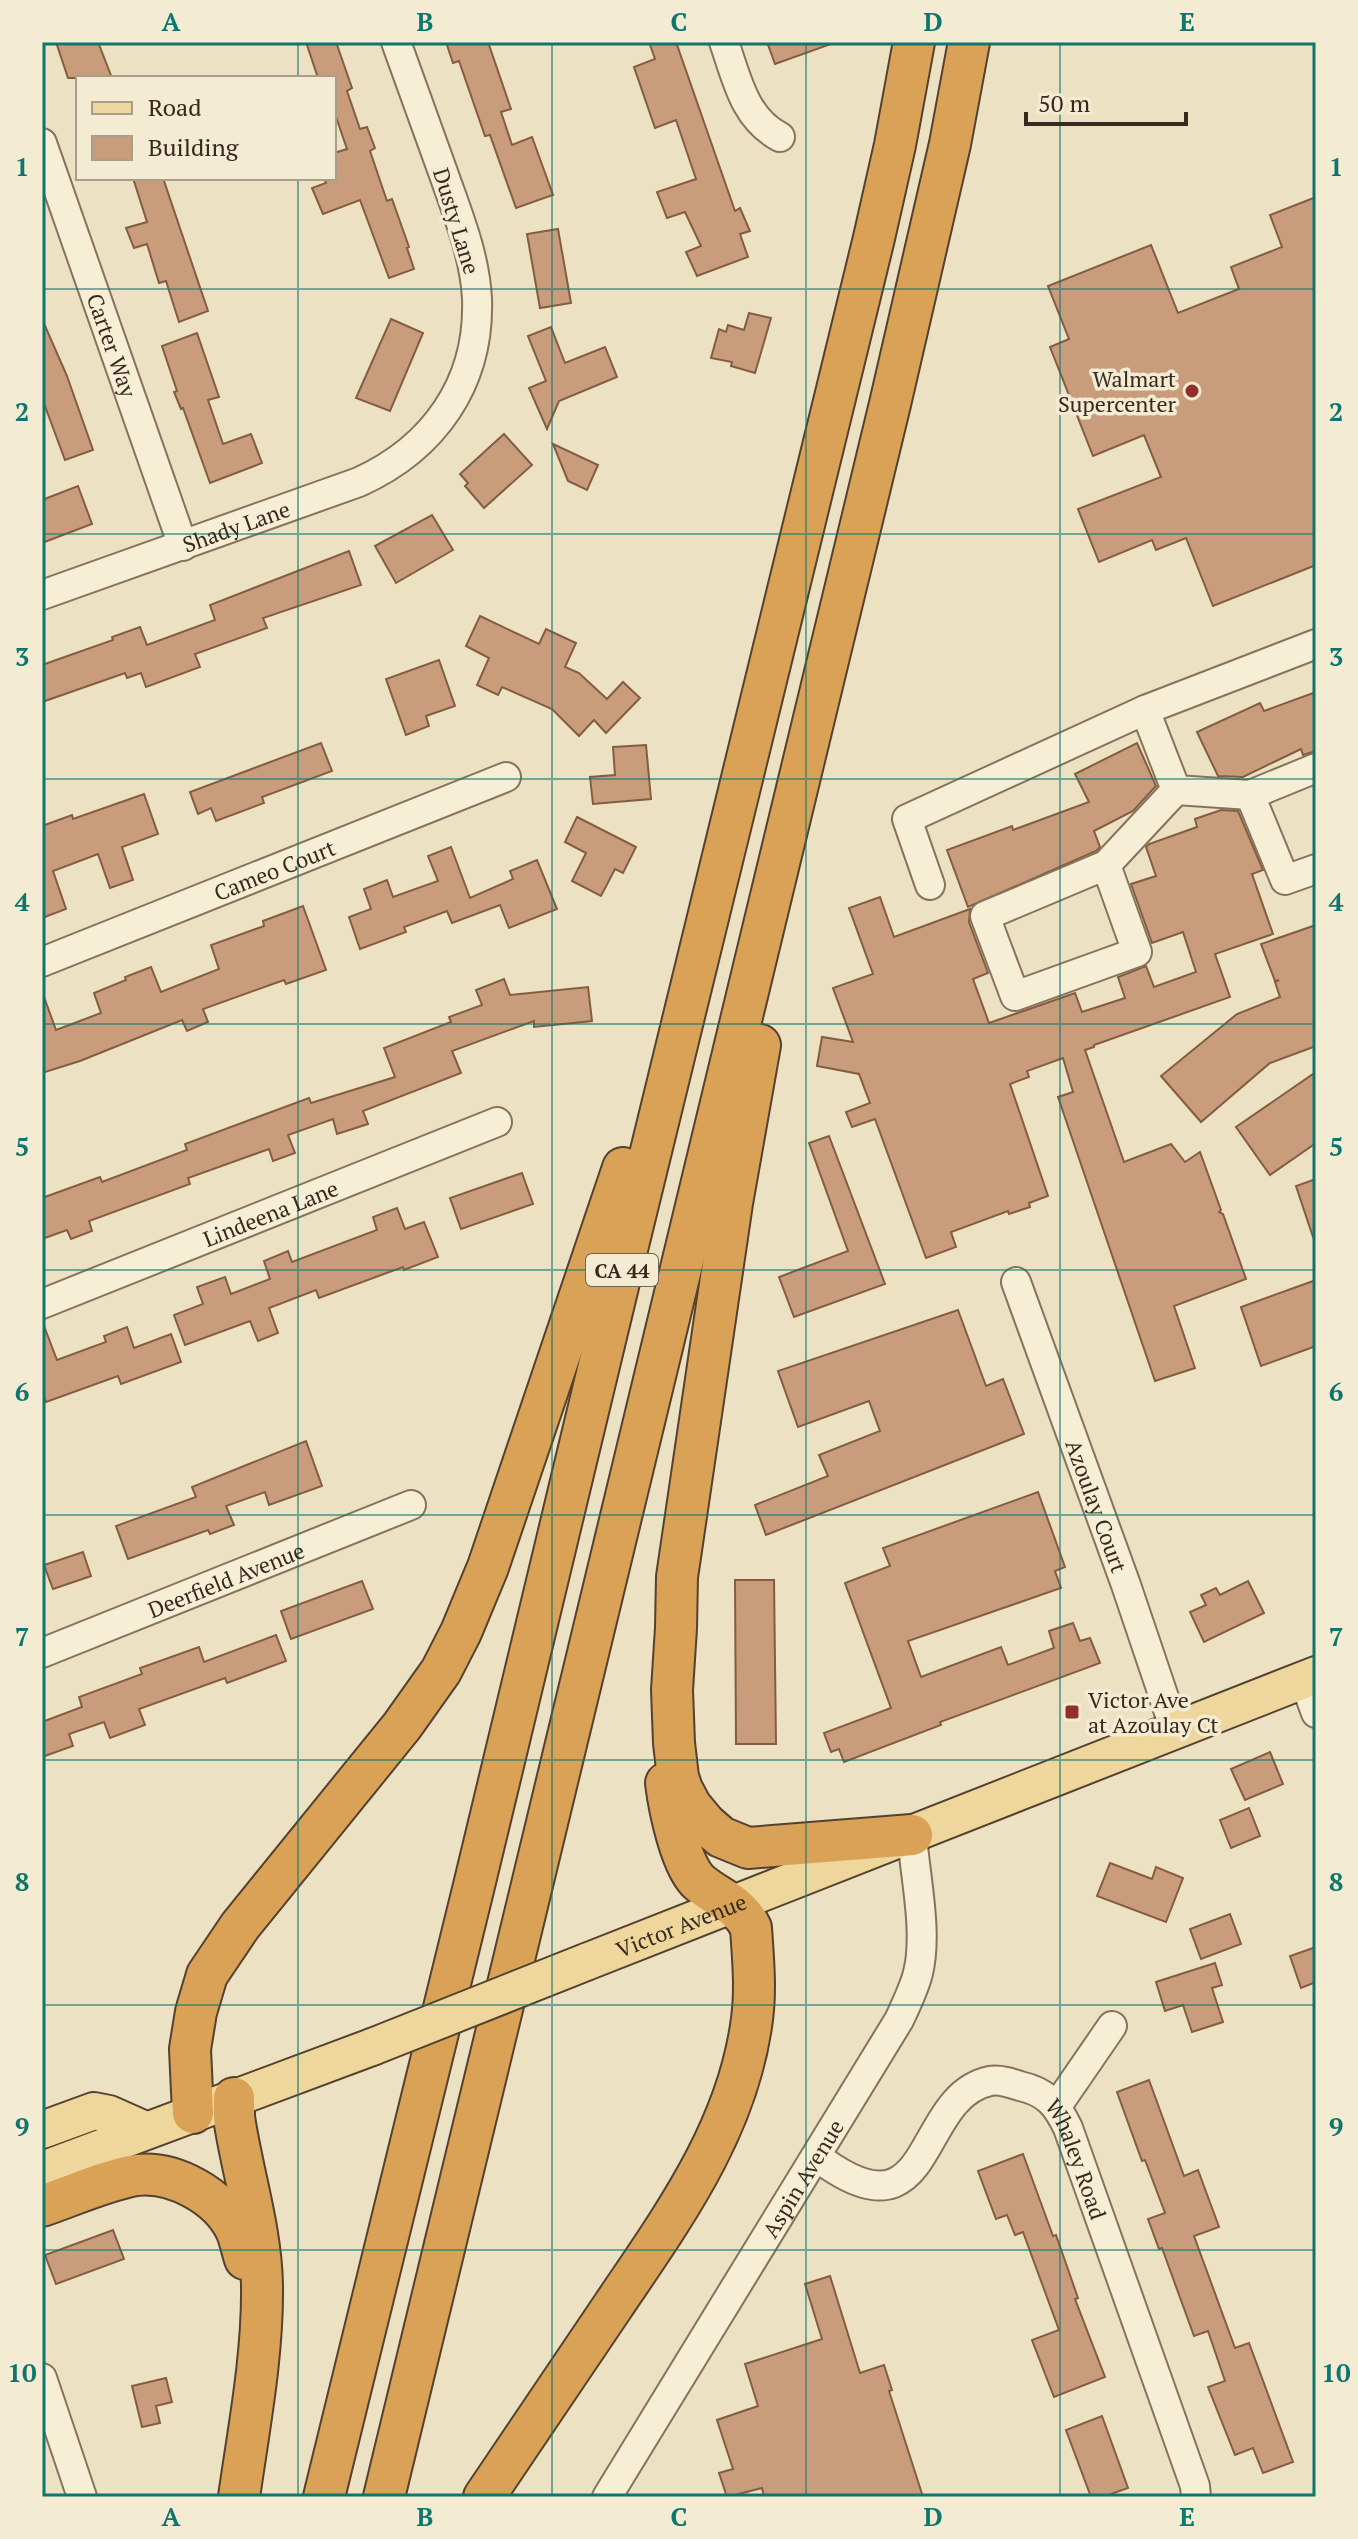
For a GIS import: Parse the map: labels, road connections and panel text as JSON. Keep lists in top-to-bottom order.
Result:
{
  "streets": {
    "highway": ["CA 44"],
    "main road": ["Victor Avenue"],
    "street": [
      "Dusty Lane",
      "Carter Way",
      "Shady Lane",
      "Cameo Court",
      "Lindeena Lane",
      "Azoulay Court",
      "Deerfield Avenue",
      "Whaley Road",
      "Aspin Avenue"
    ]
  },
  "crossings": [
    ["Dusty Lane", "Shady Lane"],
    ["Carter Way", "Shady Lane"],
    ["Azoulay Court", "Victor Avenue"],
    ["Victor Avenue", "Aspin Avenue"],
    ["Whaley Road", "Aspin Avenue"]
  ],
  "places": {
    "other": ["Walmart Supercenter"],
    "transit": ["Victor Ave at Azoulay Ct"]
  },
  "legend": ["Road", "Building"],
  "scale_bar": "50 m",
  "grid": {
    "columns": [
      "A",
      "B",
      "C",
      "D",
      "E"
    ],
    "rows": [
      "1",
      "2",
      "3",
      "4",
      "5",
      "6",
      "7",
      "8",
      "9",
      "10"
    ]
  }
}
